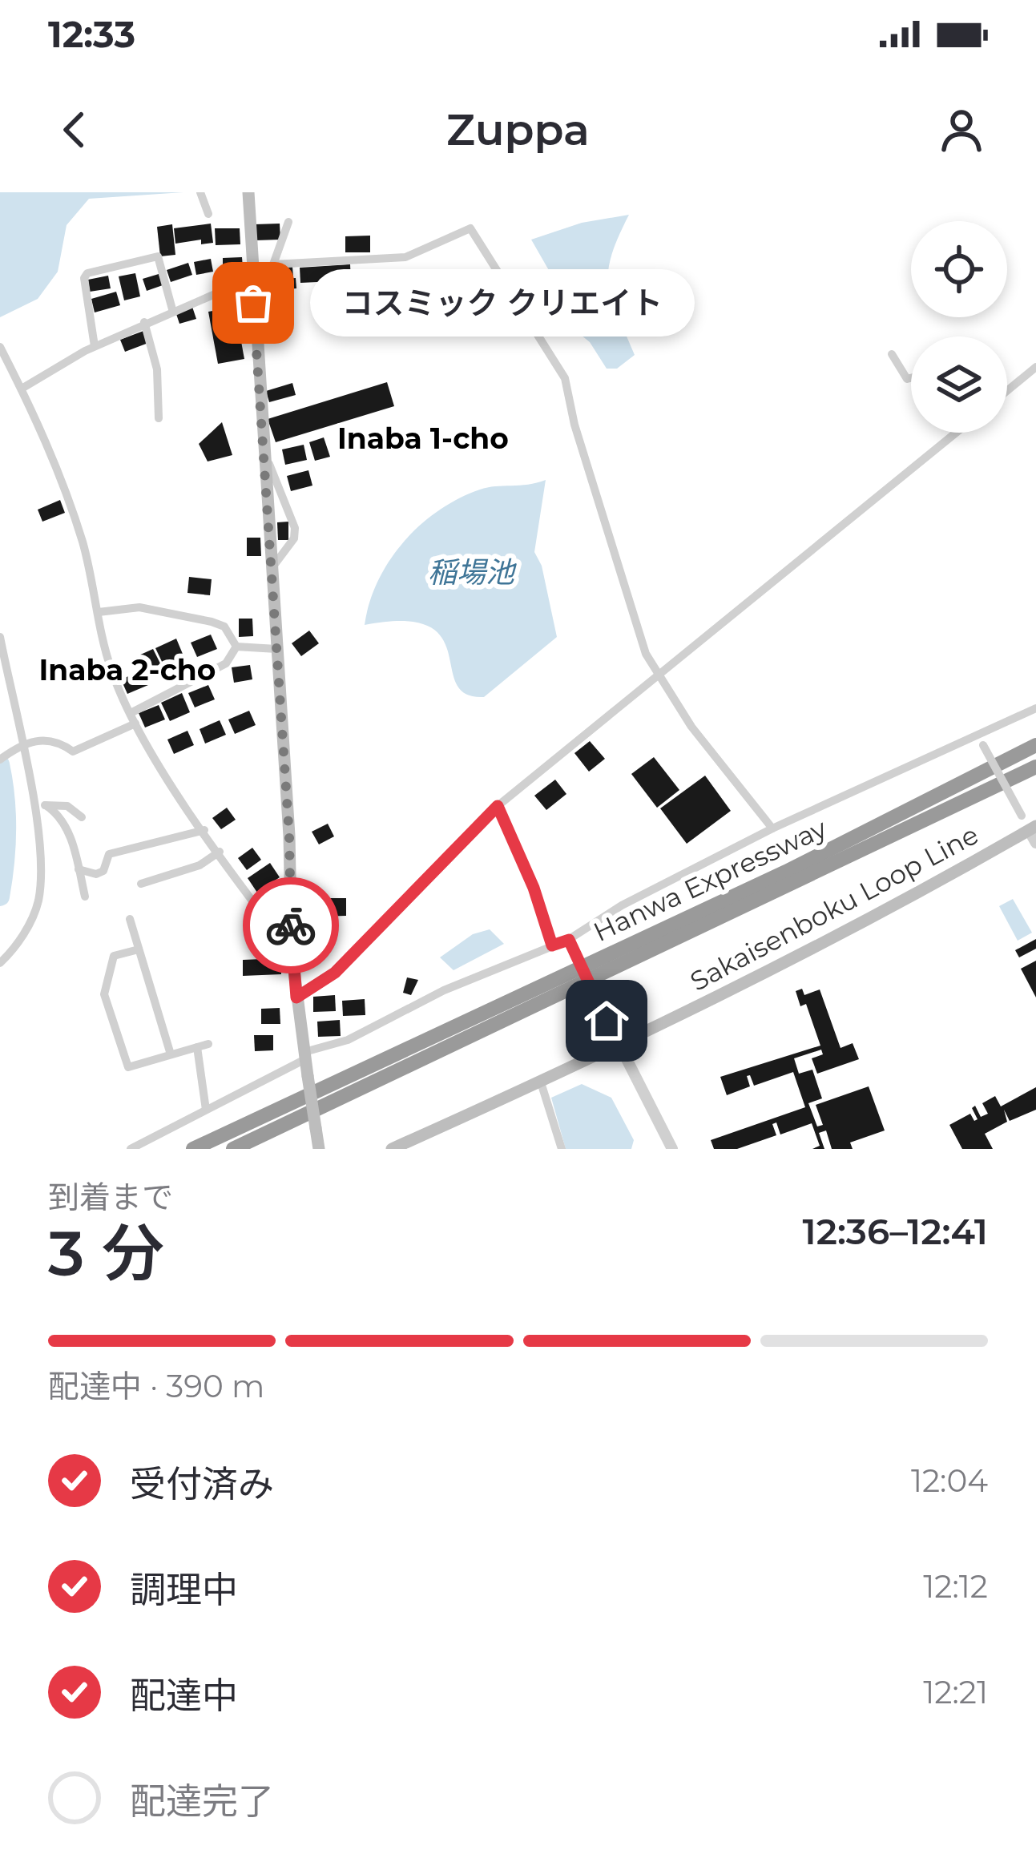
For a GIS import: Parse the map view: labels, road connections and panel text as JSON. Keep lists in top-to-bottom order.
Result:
{
  "streets": {
    "highway": ["Hanwa Expressway"],
    "main road": ["Sakaisenboku Loop Line"]
  },
  "districts": ["Inaba 1-cho", "Inaba 2-cho"],
  "water": ["稲場池"],
  "places": ["コスミック クリエイト"],
  "page": {
    "status": "12:33",
    "header": "Zuppa",
    "bubble": "コスミック クリエイト",
    "heading": ["3 分", "到着まで", "12:36–12:41"],
    "bar": "配達中 · 390 m",
    "list": [
      ["受付済み", "12:04"],
      ["調理中", "12:12"],
      ["配達中", "12:21"],
      "配達完了"
    ]
  }
}
